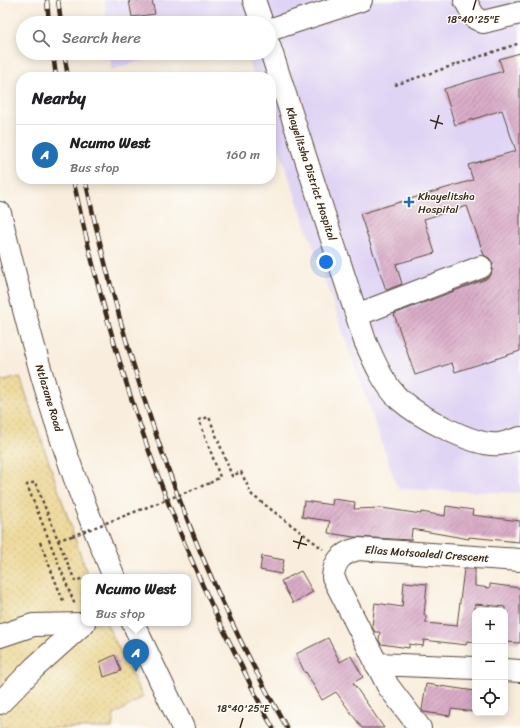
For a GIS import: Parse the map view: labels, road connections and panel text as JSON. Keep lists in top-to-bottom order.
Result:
{
  "streets": {
    "street": ["Khayelitsha District Hospital", "Ntlazane Road", "Elias Motsoaledi Crescent"]
  },
  "places": {
    "health": ["Khayelitsha Hospital"]
  },
  "page": {
    "search": "Search here",
    "heading": "Nearby",
    "list": [
      {
        "mark": "A",
        "name": "Ncumo West",
        "note": "Bus stop",
        "value": "160 m"
      }
    ],
    "popup": ["Ncumo West", "Bus stop"],
    "map_buttons": ["+", "−"],
    "pins": "A"
  },
  "coordinates": ["18°40'25\"E"]
}
